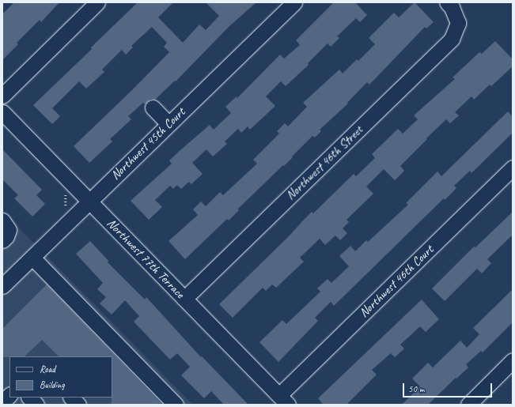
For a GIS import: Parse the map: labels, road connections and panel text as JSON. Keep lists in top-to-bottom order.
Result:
{
  "streets": {
    "street": [
      "Northwest 45th Court",
      "Northwest 46th Street",
      "Northwest 77th Terrace",
      "Northwest 46th Court"
    ]
  },
  "crossings": [
    ["Northwest 45th Court", "Northwest 77th Terrace"],
    ["Northwest 46th Street", "Northwest 77th Terrace"],
    ["Northwest 77th Terrace", "Northwest 46th Court"]
  ],
  "legend": ["Road", "Building"],
  "scale_bar": "50 m"
}
